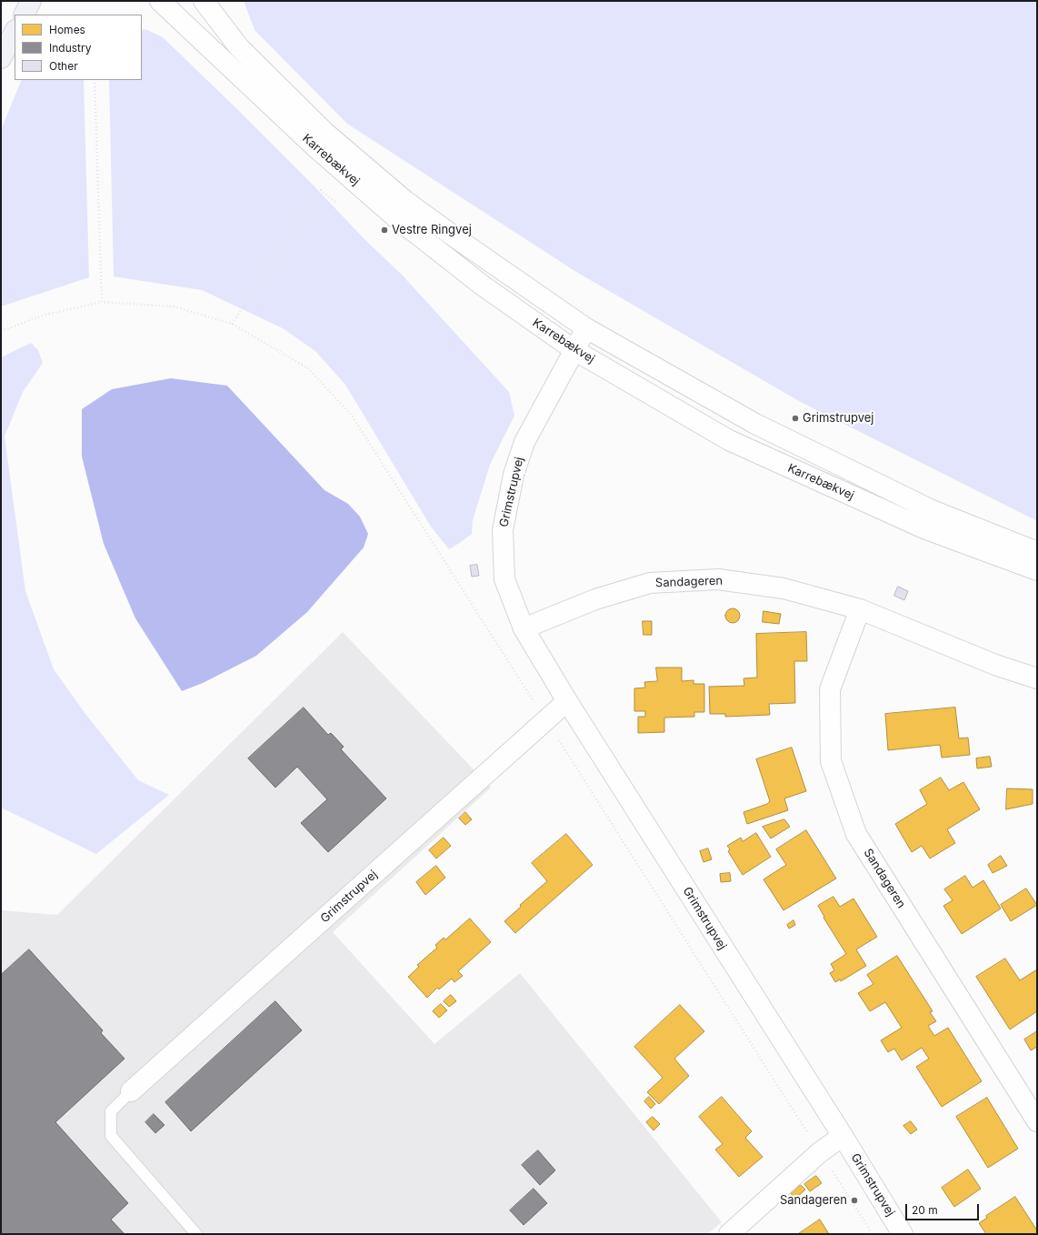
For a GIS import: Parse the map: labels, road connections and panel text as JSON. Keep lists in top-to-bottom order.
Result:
{
  "streets": {
    "street": ["Karrebækvej", "Grimstrupvej", "Sandageren"]
  },
  "crossings": [
    ["Karrebækvej", "Grimstrupvej"],
    ["Grimstrupvej", "Sandageren"]
  ],
  "places": ["Vestre Ringvej", "Grimstrupvej", "Sandageren"],
  "legend": ["Homes", "Industry", "Other"],
  "scale_bar": "20 m"
}
